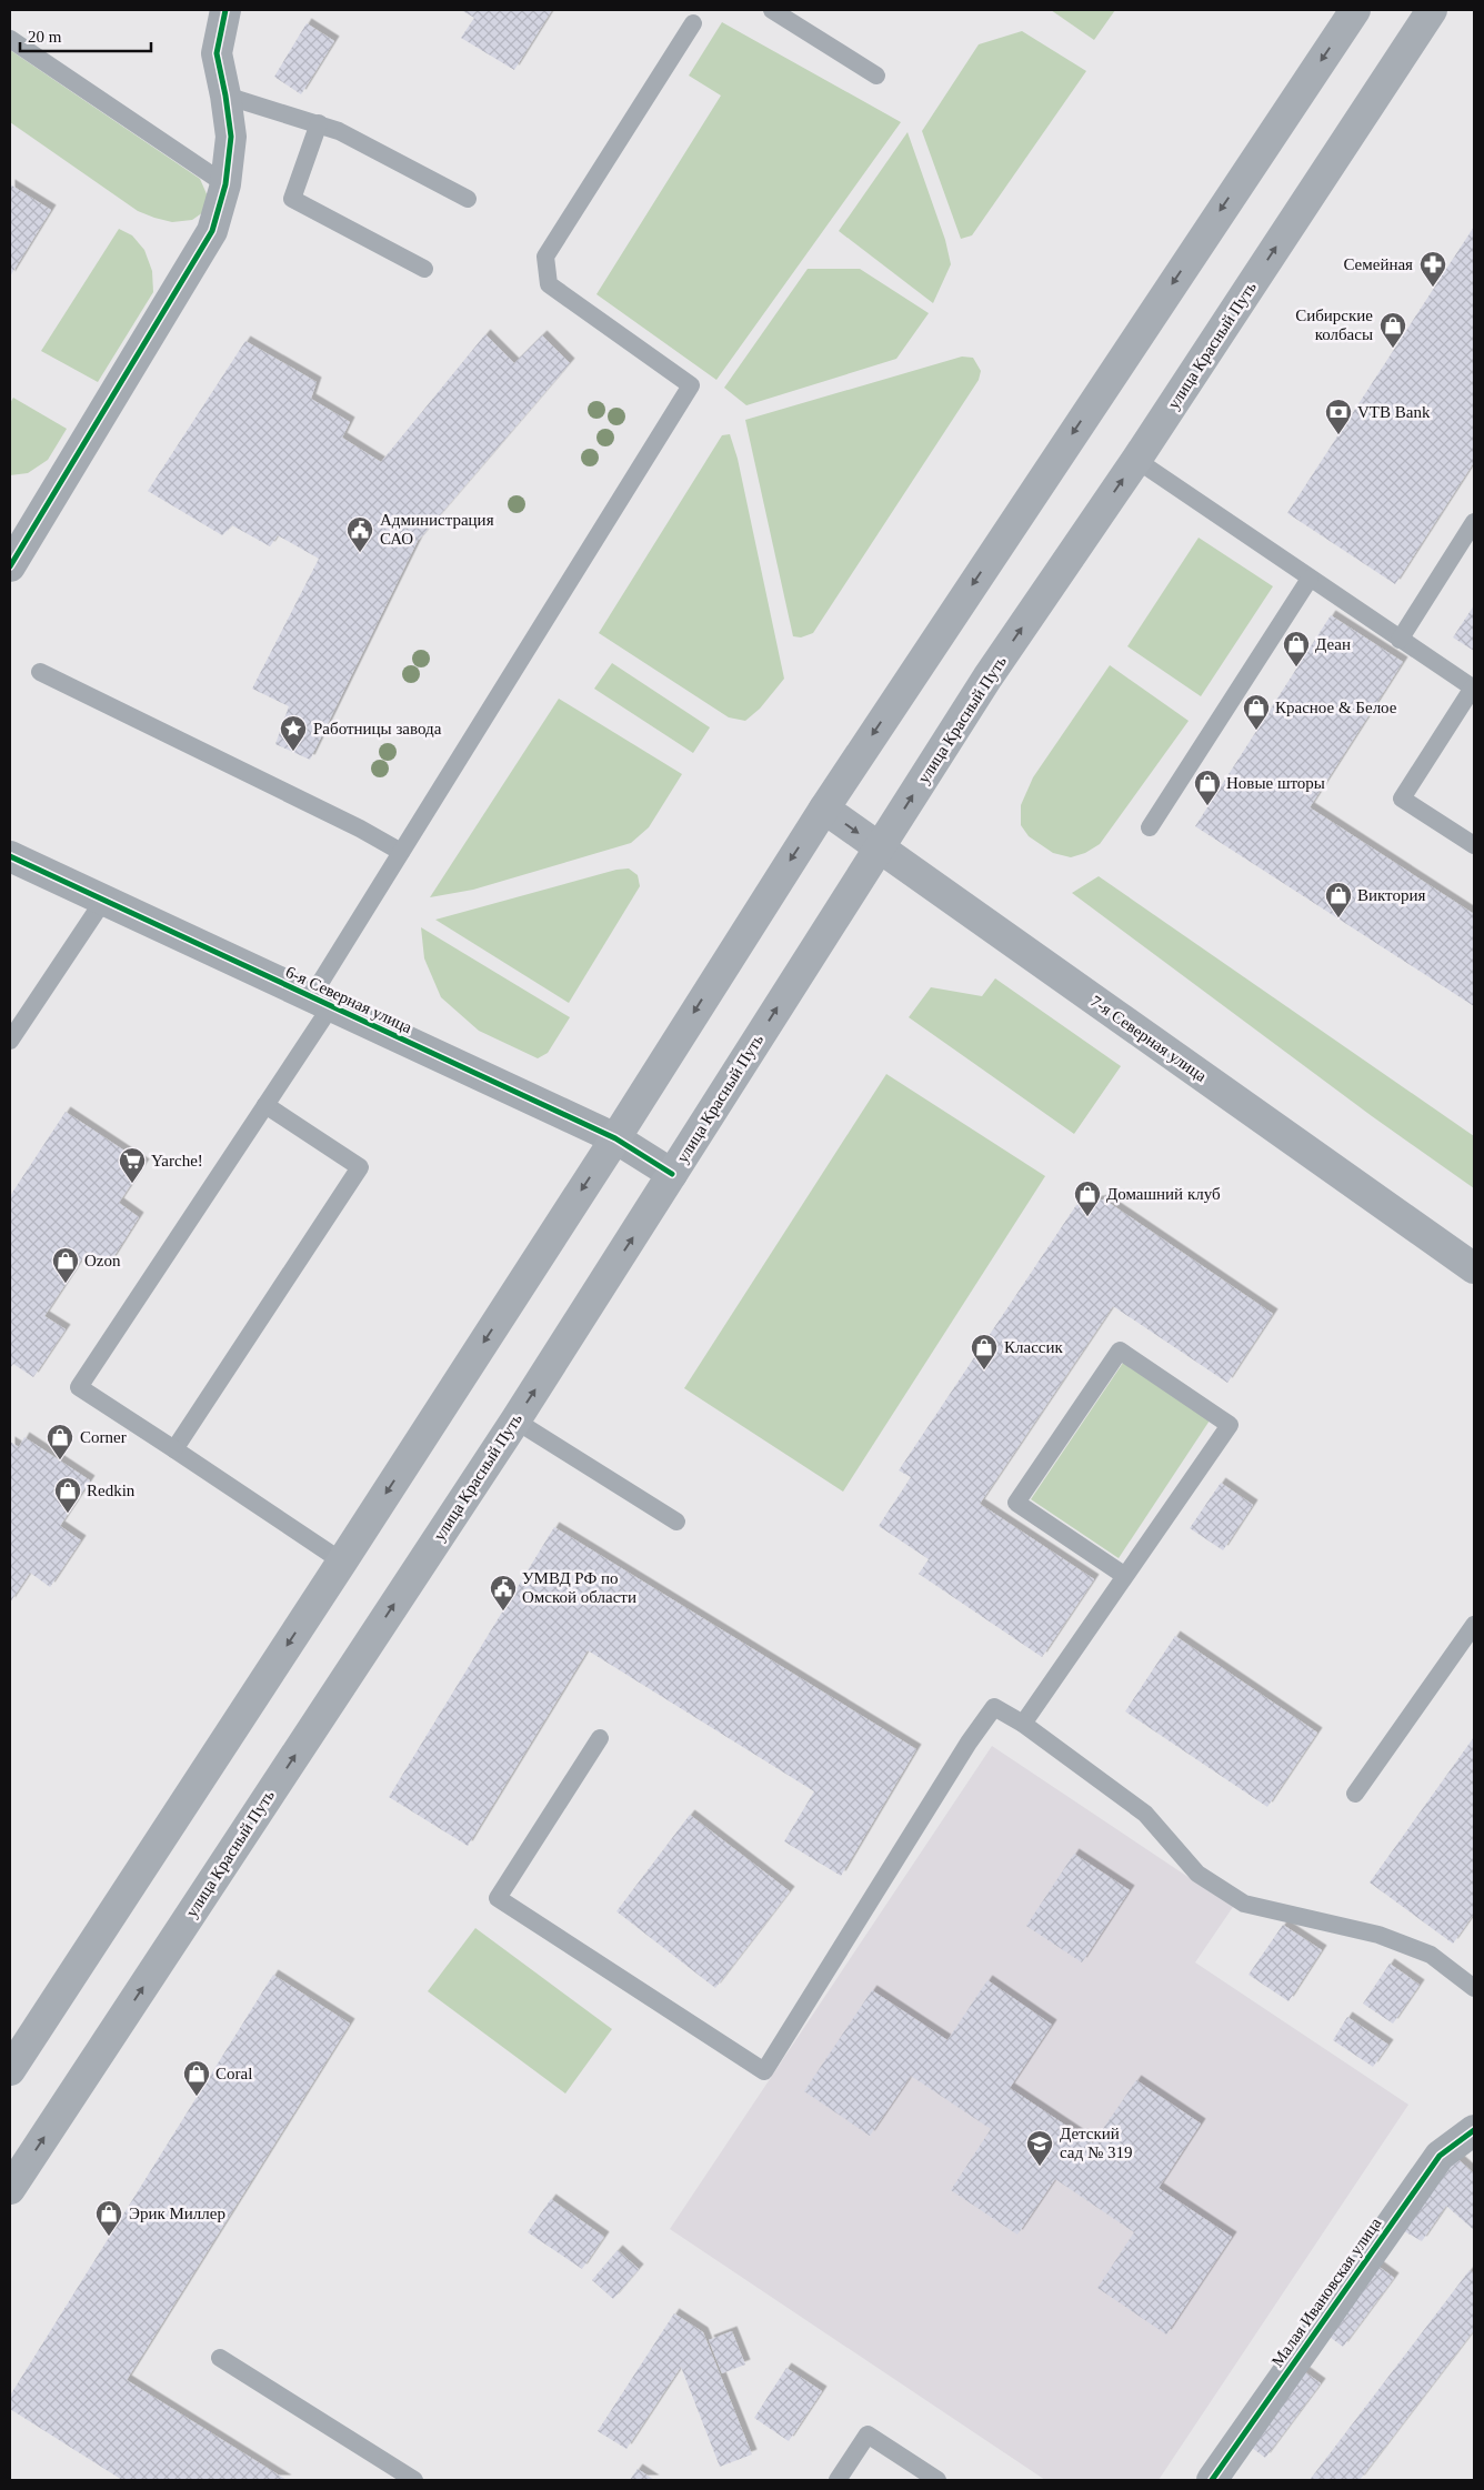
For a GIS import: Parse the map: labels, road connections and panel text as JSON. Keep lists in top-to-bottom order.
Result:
{
  "streets": {
    "main road": ["улица Красный Путь", "7-я Северная улица"],
    "street": ["6-я Северная улица", "Малая Ивановская улица"]
  },
  "crossings": [
    ["улица Красный Путь", "6-я Северная улица"],
    ["улица Красный Путь", "7-я Северная улица"]
  ],
  "places": {
    "pharmacy": ["Семейная"],
    "shop": [
      "Сибирские колбасы",
      "Деан",
      "Красное & Белое",
      "Новые шторы",
      "Виктория",
      "Домашний клуб",
      "Ozon",
      "Классик",
      "Corner",
      "Redkin",
      "Coral",
      "Эрик Миллер"
    ],
    "bank": ["VTB Bank"],
    "public building": ["Администрация САО", "УМВД РФ по Омской области"],
    "place": ["Работницы завода"],
    "supermarket": ["Yarche!"],
    "school or university": ["Детский сад № 319"]
  },
  "scale_bar": "20 m"
}
